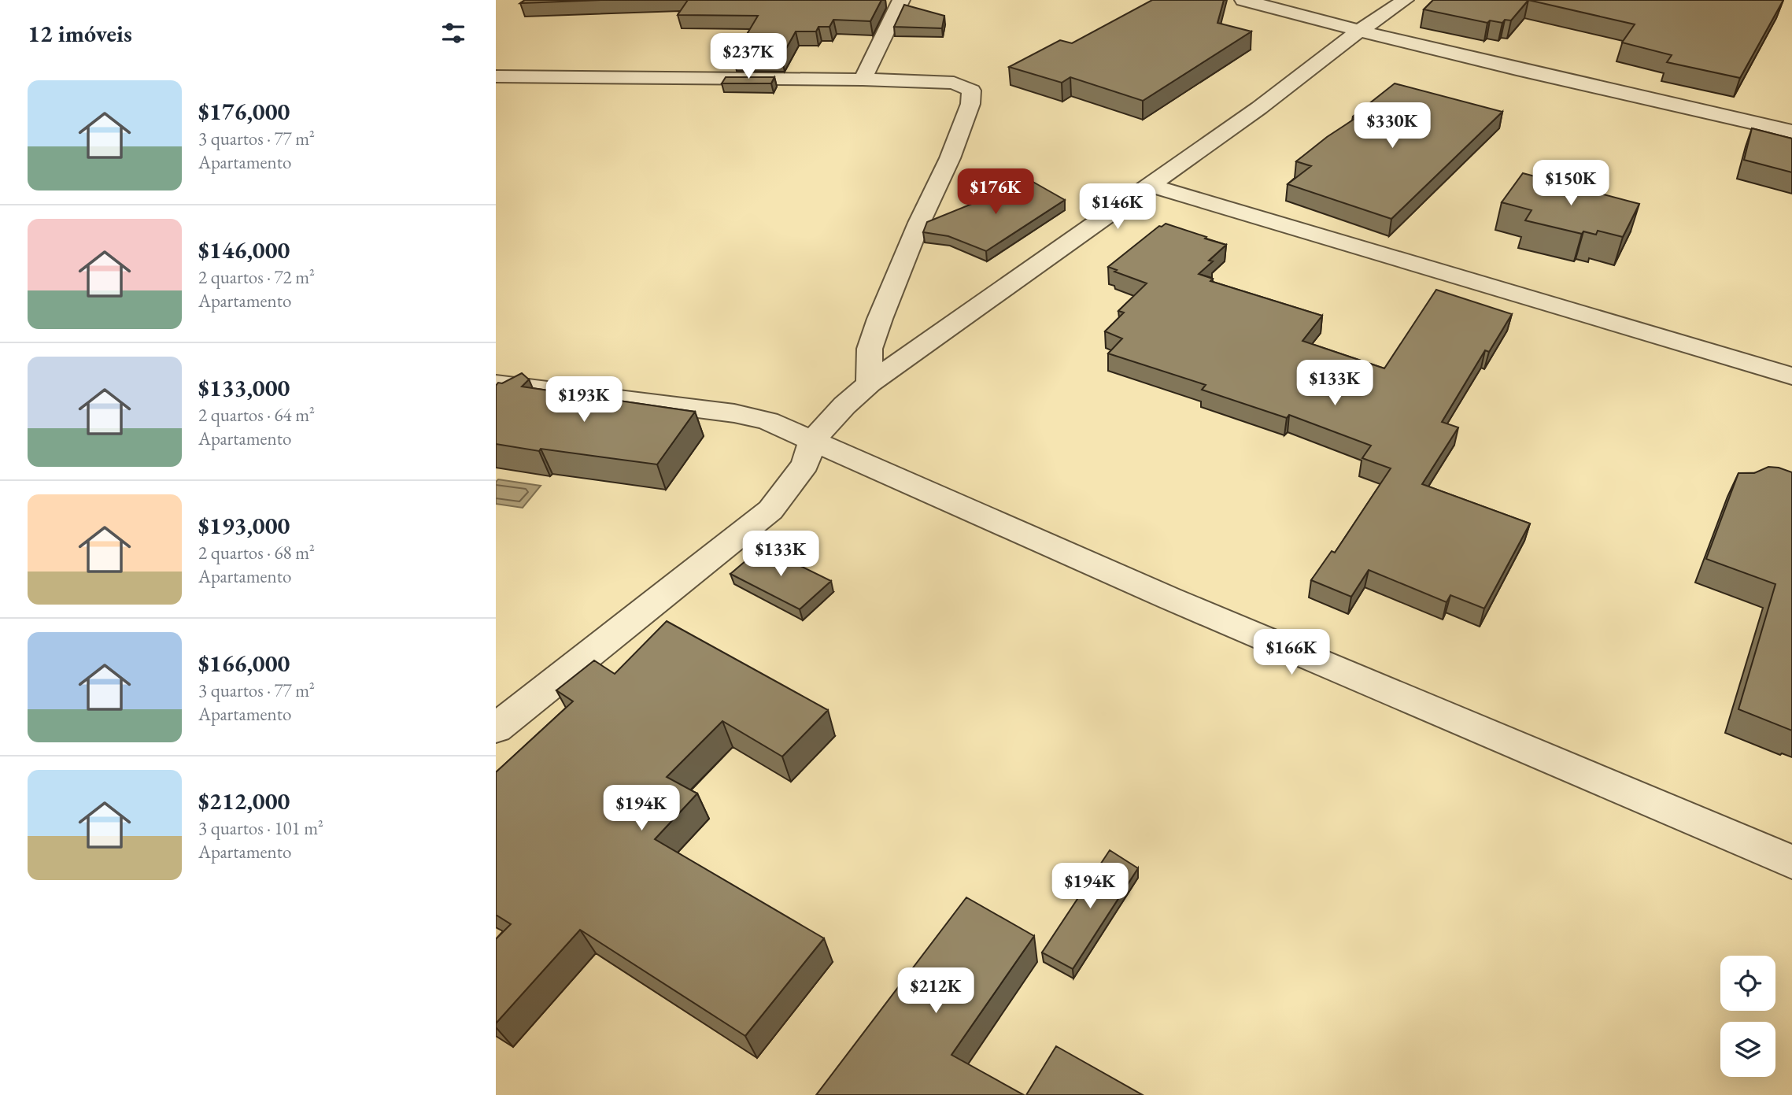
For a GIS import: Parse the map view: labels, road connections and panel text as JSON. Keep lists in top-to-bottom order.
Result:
{
  "page": {
    "heading": "12 imóveis",
    "price": [
      "$237K",
      "$330K",
      "$150K",
      "$176K",
      "$146K",
      "$133K",
      "$193K",
      "$133K",
      "$166K",
      "$194K",
      "$194K",
      "$212K"
    ],
    "list": [
      {
        "name": "$176,000",
        "note": "3 quartos · 77 m² · Apartamento"
      },
      {
        "name": "$146,000",
        "note": "2 quartos · 72 m² · Apartamento"
      },
      {
        "name": "$133,000",
        "note": "2 quartos · 64 m² · Apartamento"
      },
      {
        "name": "$193,000",
        "note": "2 quartos · 68 m² · Apartamento"
      },
      {
        "name": "$166,000",
        "note": "3 quartos · 77 m² · Apartamento"
      },
      {
        "name": "$212,000",
        "note": "3 quartos · 101 m² · Apartamento"
      }
    ]
  }
}
